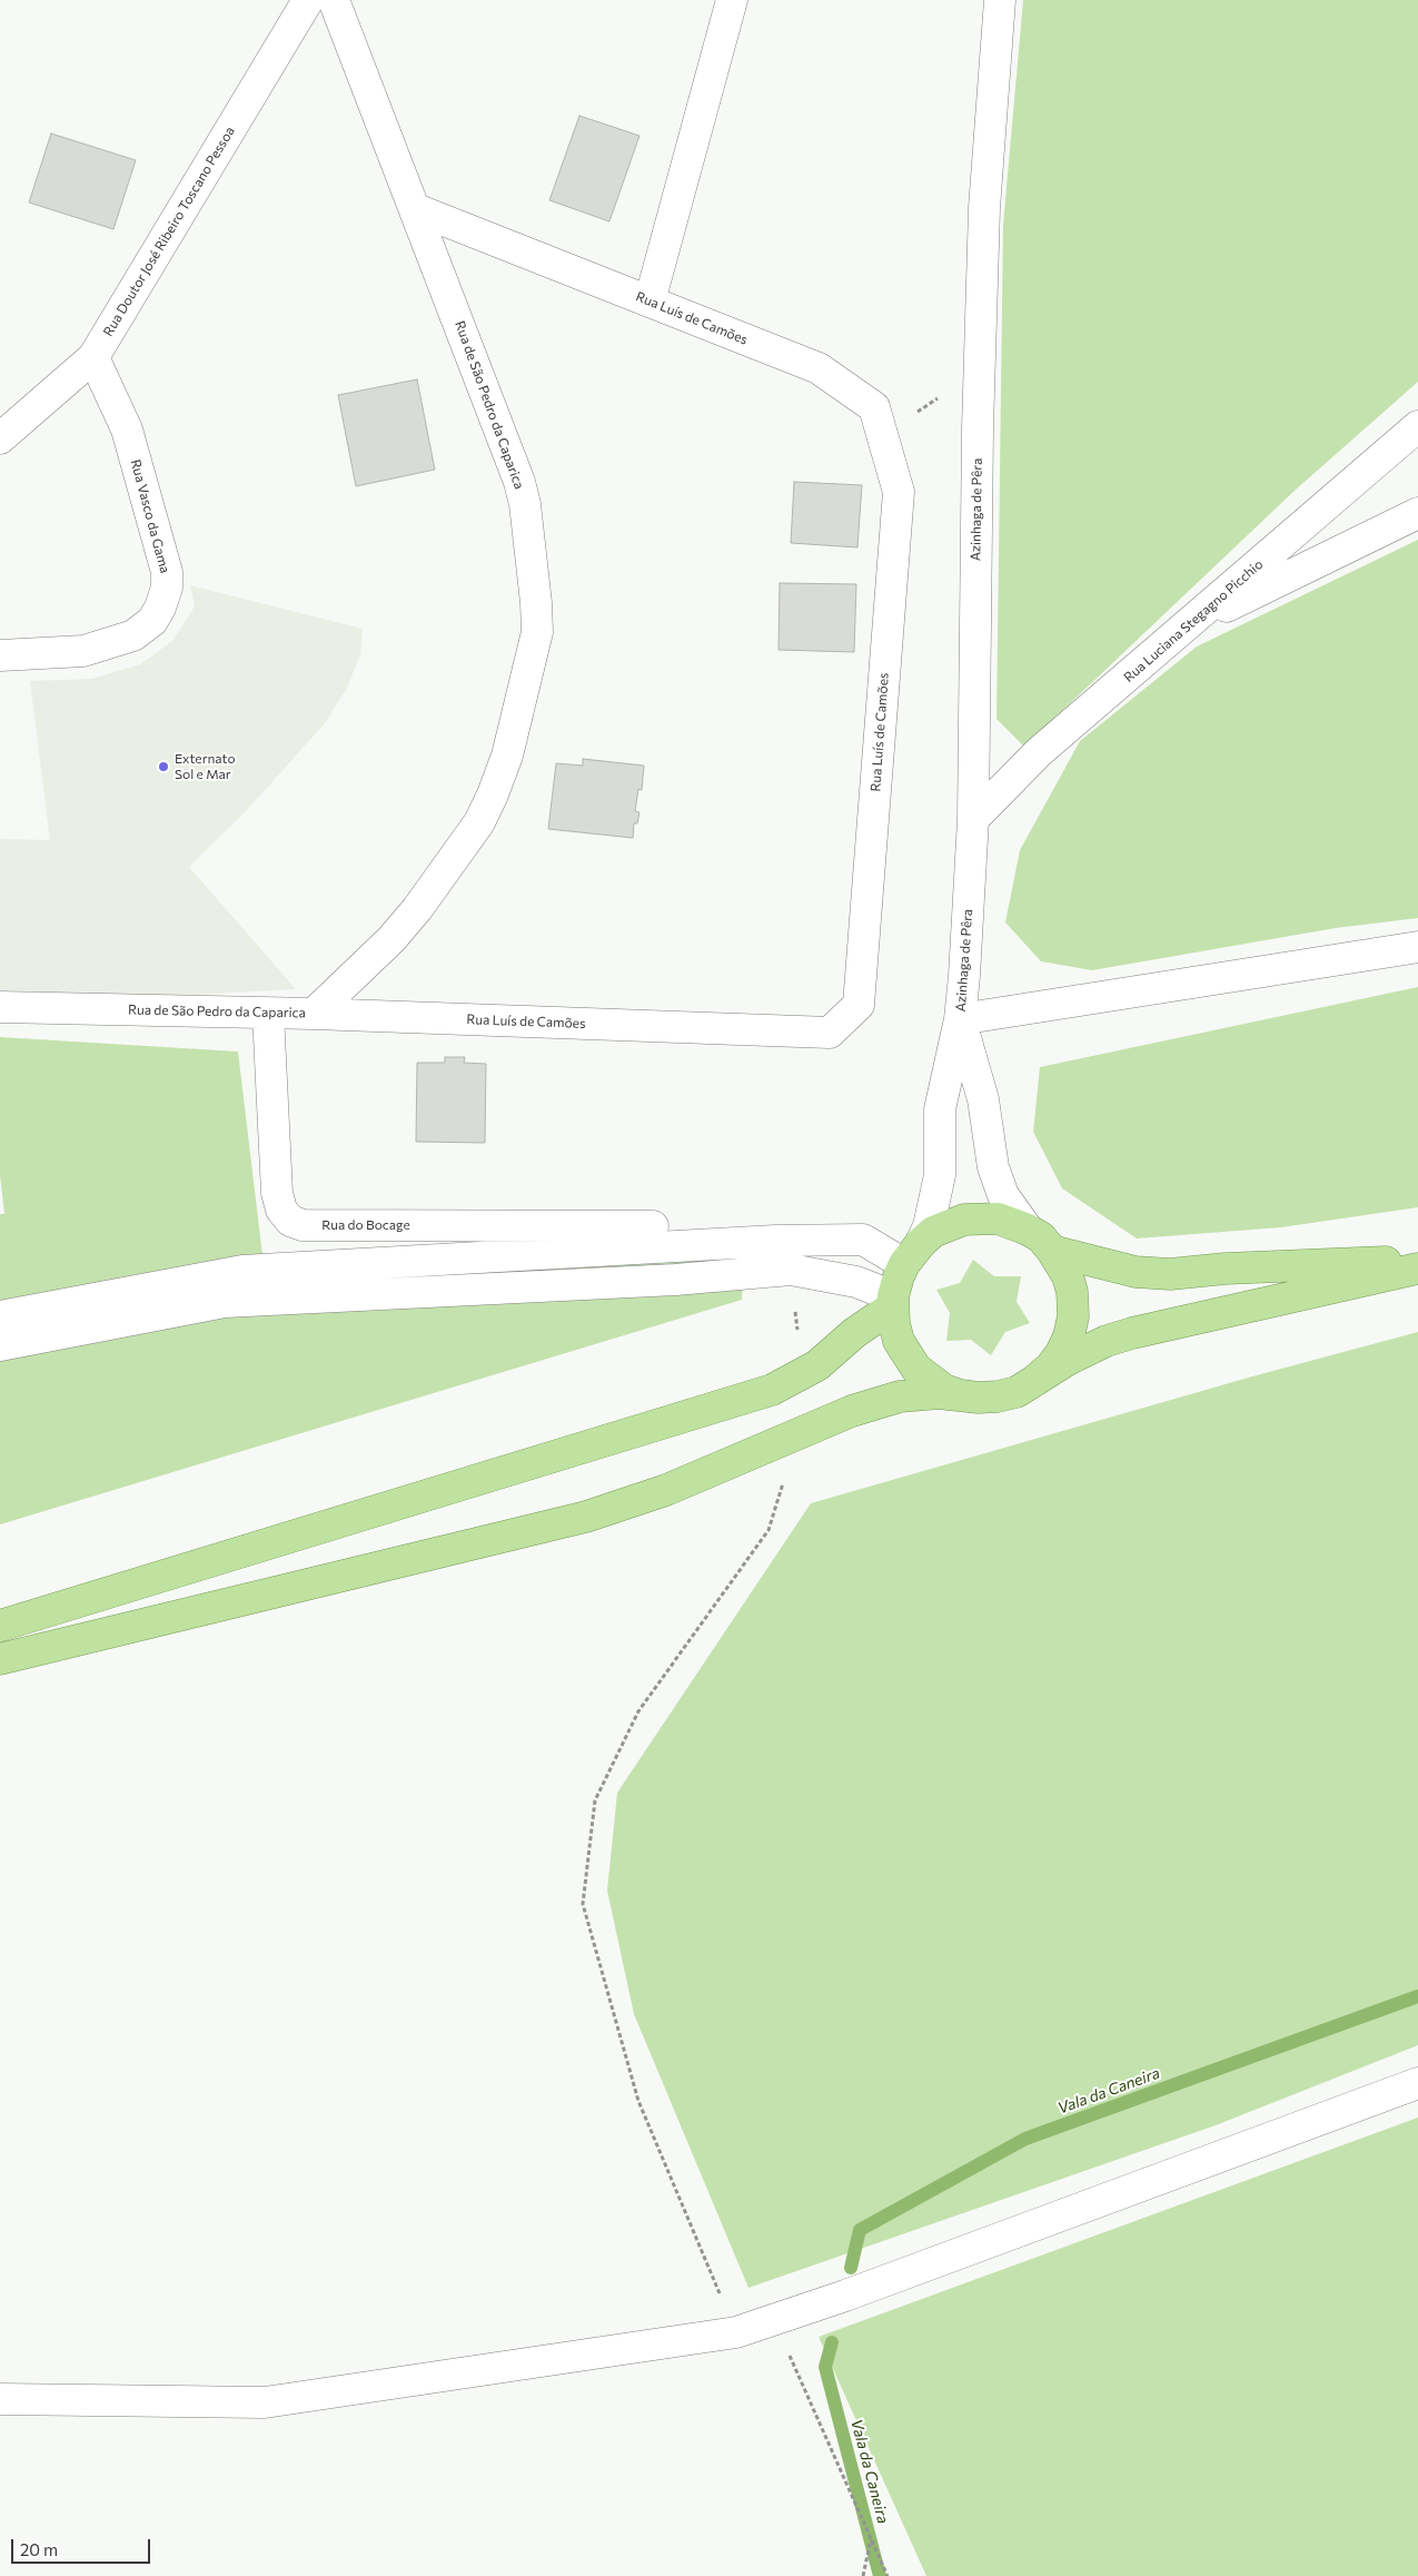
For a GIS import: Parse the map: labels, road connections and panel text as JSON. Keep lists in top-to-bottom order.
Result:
{
  "streets": {
    "street": [
      "Rua Doutor José Ribeiro Toscano Pessoa",
      "Rua Luís de Camões",
      "Rua de São Pedro da Caparica",
      "Azinhaga de Pêra",
      "Rua Vasco da Gama",
      "Rua Luciana Stegagno Picchio",
      "Rua do Bocage"
    ]
  },
  "crossings": [
    ["Rua Doutor José Ribeiro Toscano Pessoa", "Rua Vasco da Gama"],
    ["Rua Luís de Camões", "Rua de São Pedro da Caparica"],
    ["Rua de São Pedro da Caparica", "Rua do Bocage"],
    ["Azinhaga de Pêra", "Rua Luciana Stegagno Picchio"]
  ],
  "water": ["Vala da Caneira"],
  "places": ["Externato Sol e Mar"],
  "scale_bar": "20 m"
}
